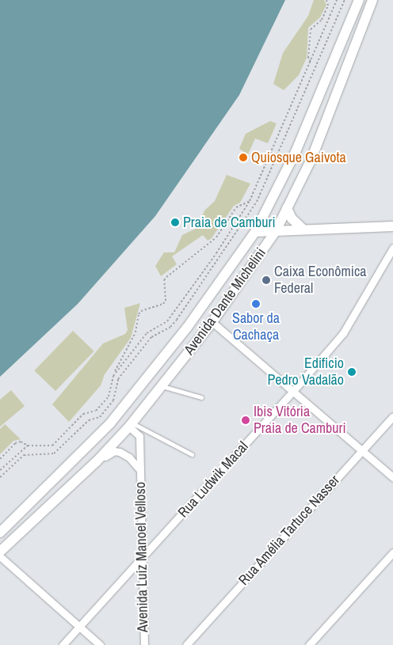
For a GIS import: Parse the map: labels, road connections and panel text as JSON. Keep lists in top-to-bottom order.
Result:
{
  "streets": {
    "main road": ["Avenida Dante Michelini"],
    "street": ["Rua Ludwik Macal", "Rua Amélia Tartuce Nasser", "Avenida Luiz Manoel Velloso"]
  },
  "crossings": [
    ["Avenida Dante Michelini", "Avenida Luiz Manoel Velloso"],
    ["Rua Ludwik Macal", "Avenida Luiz Manoel Velloso"]
  ],
  "places": [
    "Quiosque Gaivota",
    "Praia de Camburi",
    "Caixa Econômica Federal",
    "Sabor da Cachaça",
    "Edificio Pedro Vadalão",
    "Ibis Vitória Praia de Camburi"
  ]
}
